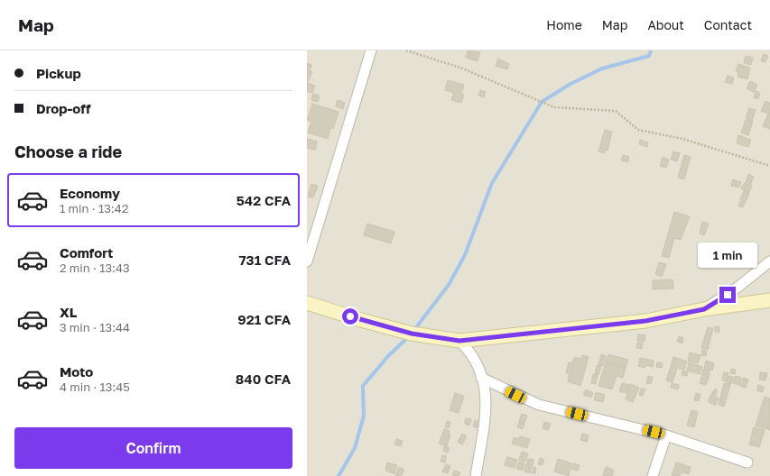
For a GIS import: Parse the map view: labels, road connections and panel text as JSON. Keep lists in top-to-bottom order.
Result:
{
  "page": {
    "header": "Map",
    "nav": [
      "Home",
      "Map",
      "About",
      "Contact"
    ],
    "banner": ["Pickup", "Drop-off"],
    "heading": "Choose a ride",
    "list": [
      {
        "name": "Economy",
        "note": "1 min · 13:42",
        "value": "542 CFA"
      },
      {
        "name": "Comfort",
        "note": "2 min · 13:43",
        "value": "731 CFA"
      },
      {
        "name": "XL",
        "note": "3 min · 13:44",
        "value": "921 CFA"
      },
      {
        "name": "Moto",
        "note": "4 min · 13:45",
        "value": "840 CFA"
      }
    ],
    "bubble": "1 min",
    "buttons": "Confirm"
  }
}
